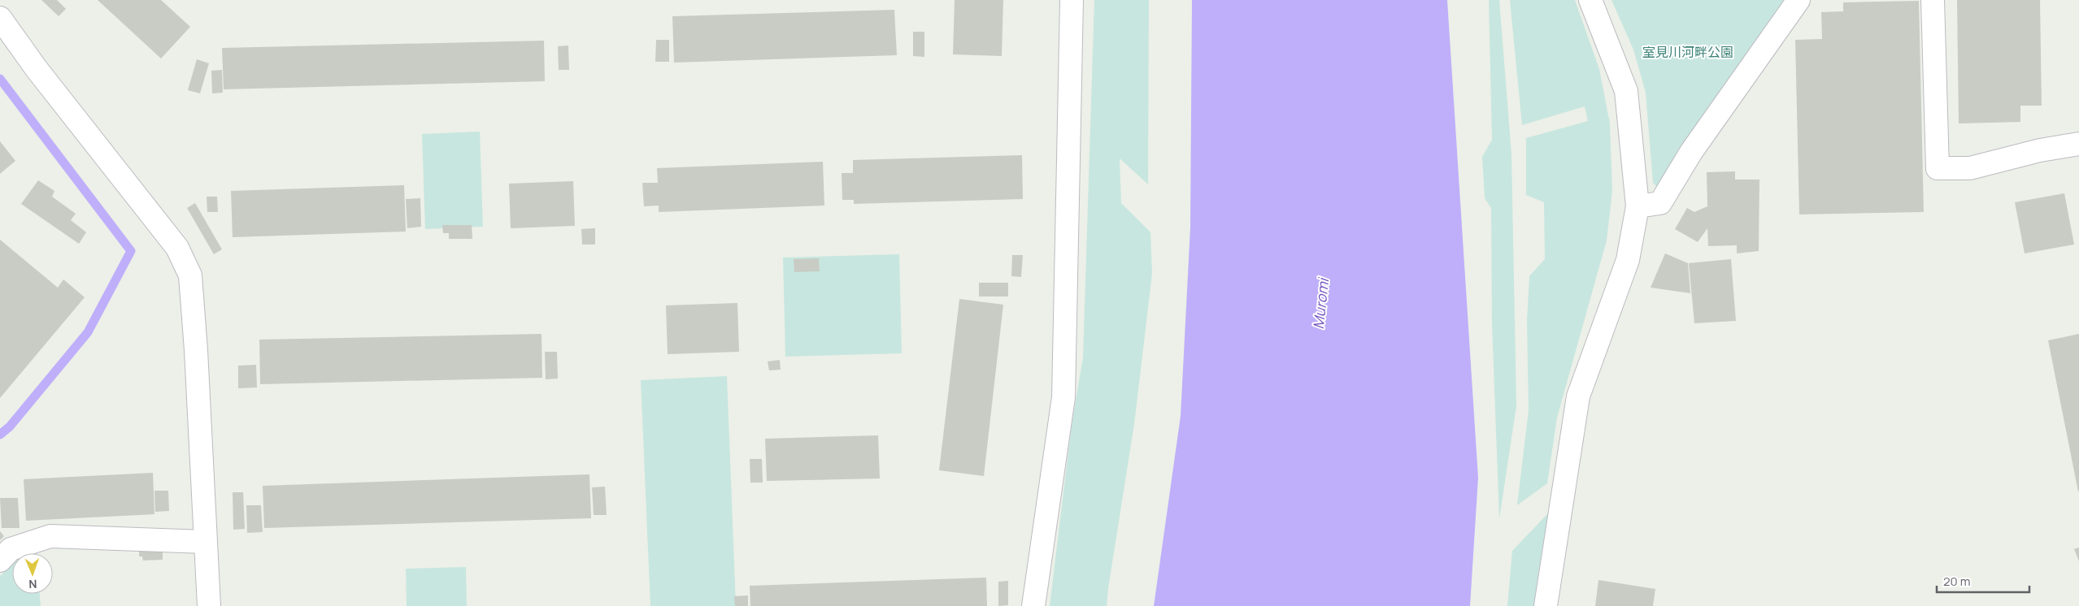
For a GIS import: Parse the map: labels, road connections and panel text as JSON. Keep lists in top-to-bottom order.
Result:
{
  "water": ["Muromi"],
  "parks": ["室見川河畔公園"],
  "scale_bar": "20 m",
  "north": "bottom"
}
